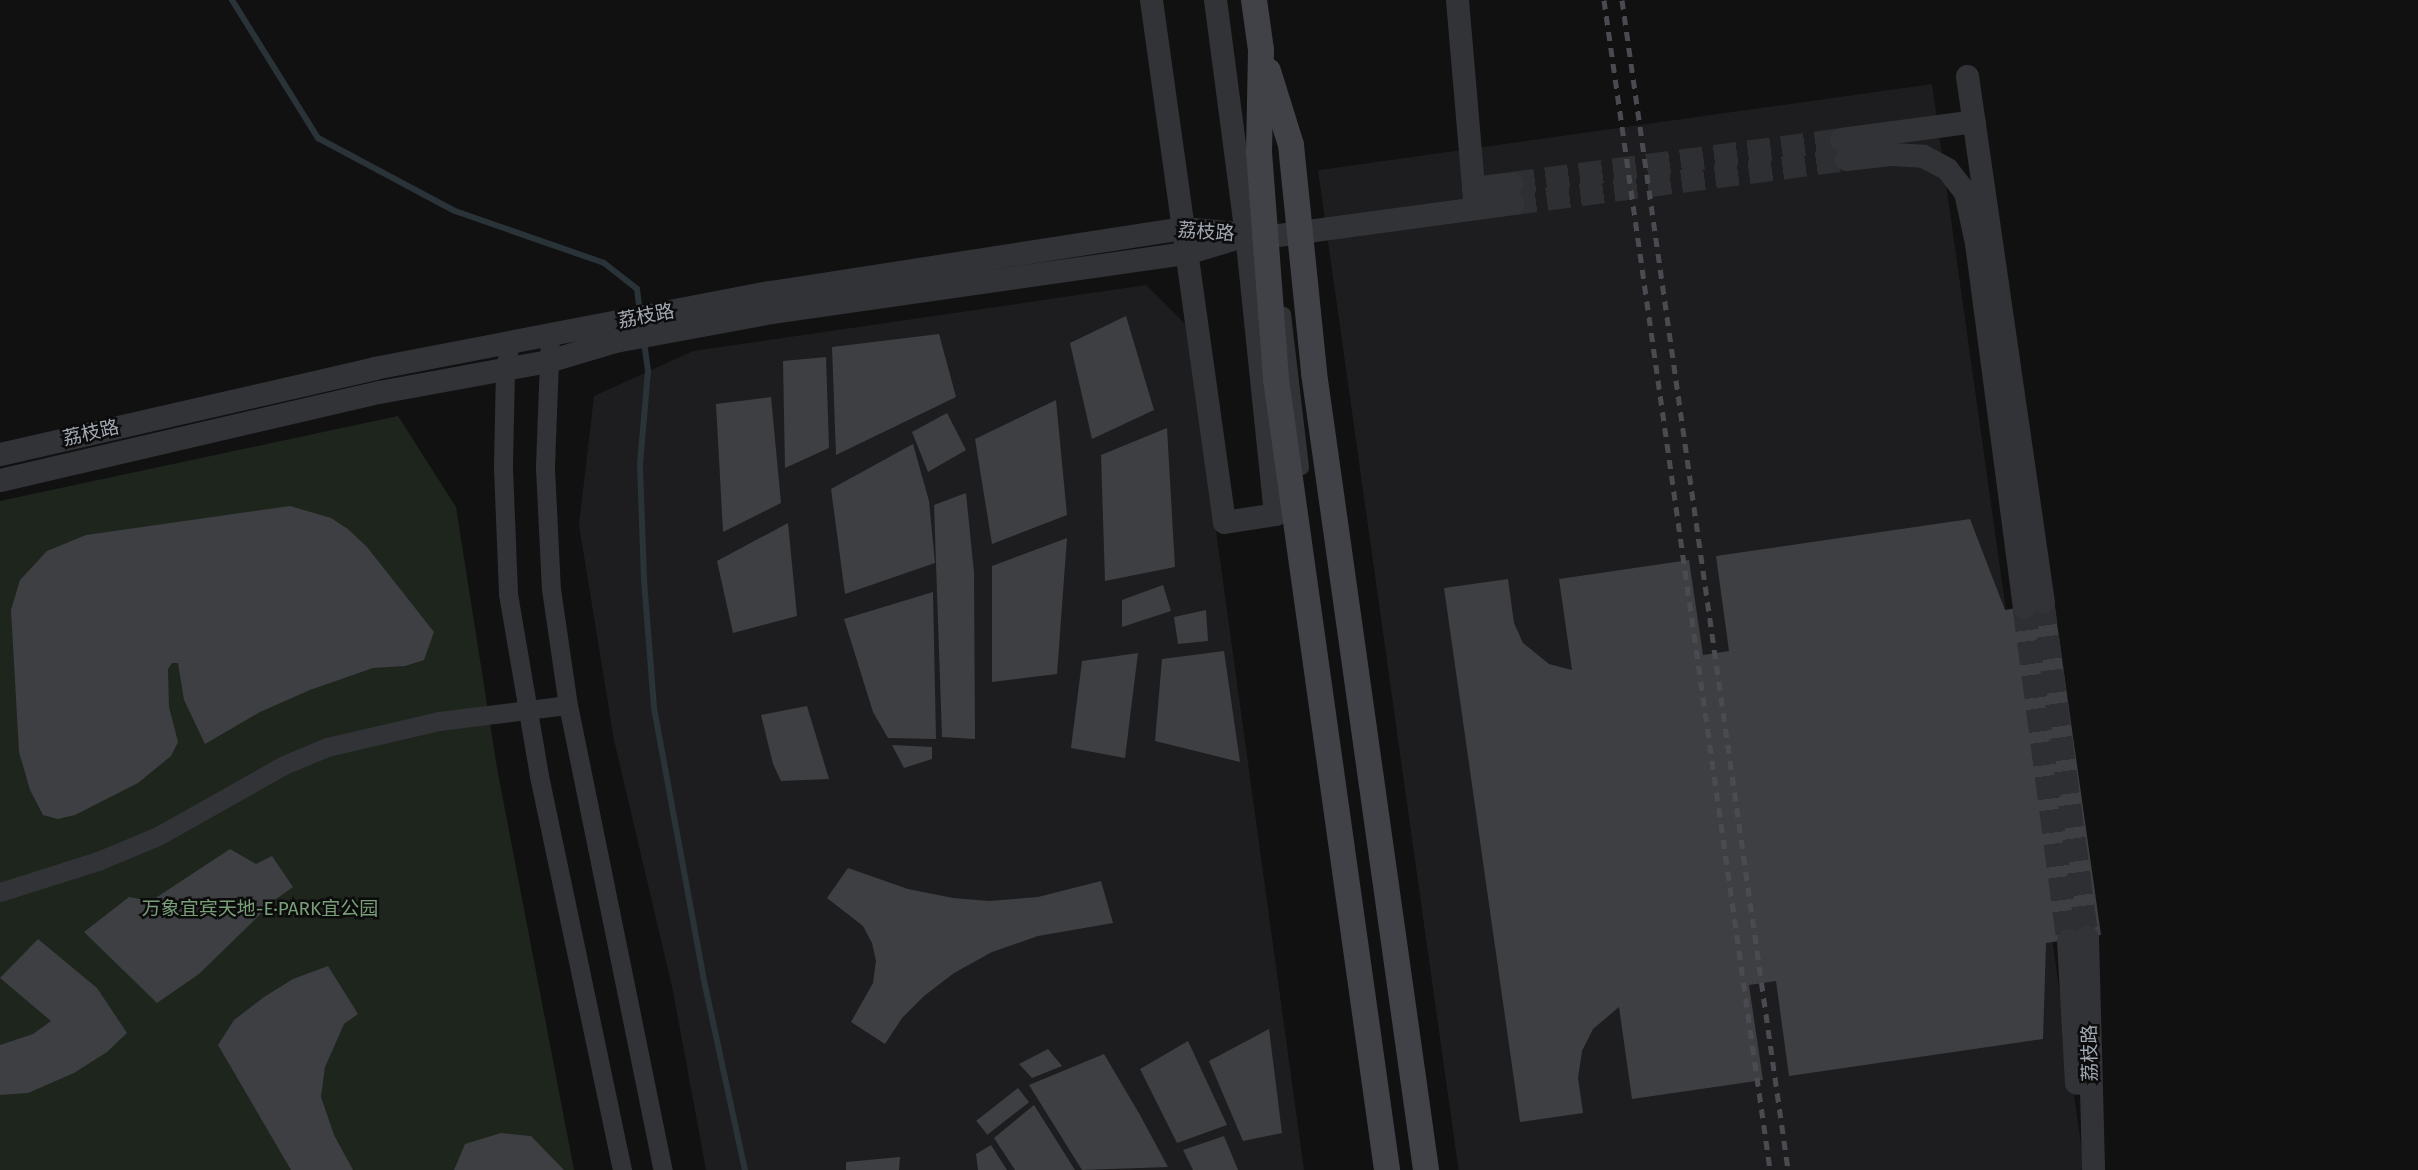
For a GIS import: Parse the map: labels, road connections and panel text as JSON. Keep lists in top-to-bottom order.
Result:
{
  "streets": {
    "street": ["荔枝路"]
  },
  "parks": ["万象宜宾天地-E·PARK宜公园"]
}
